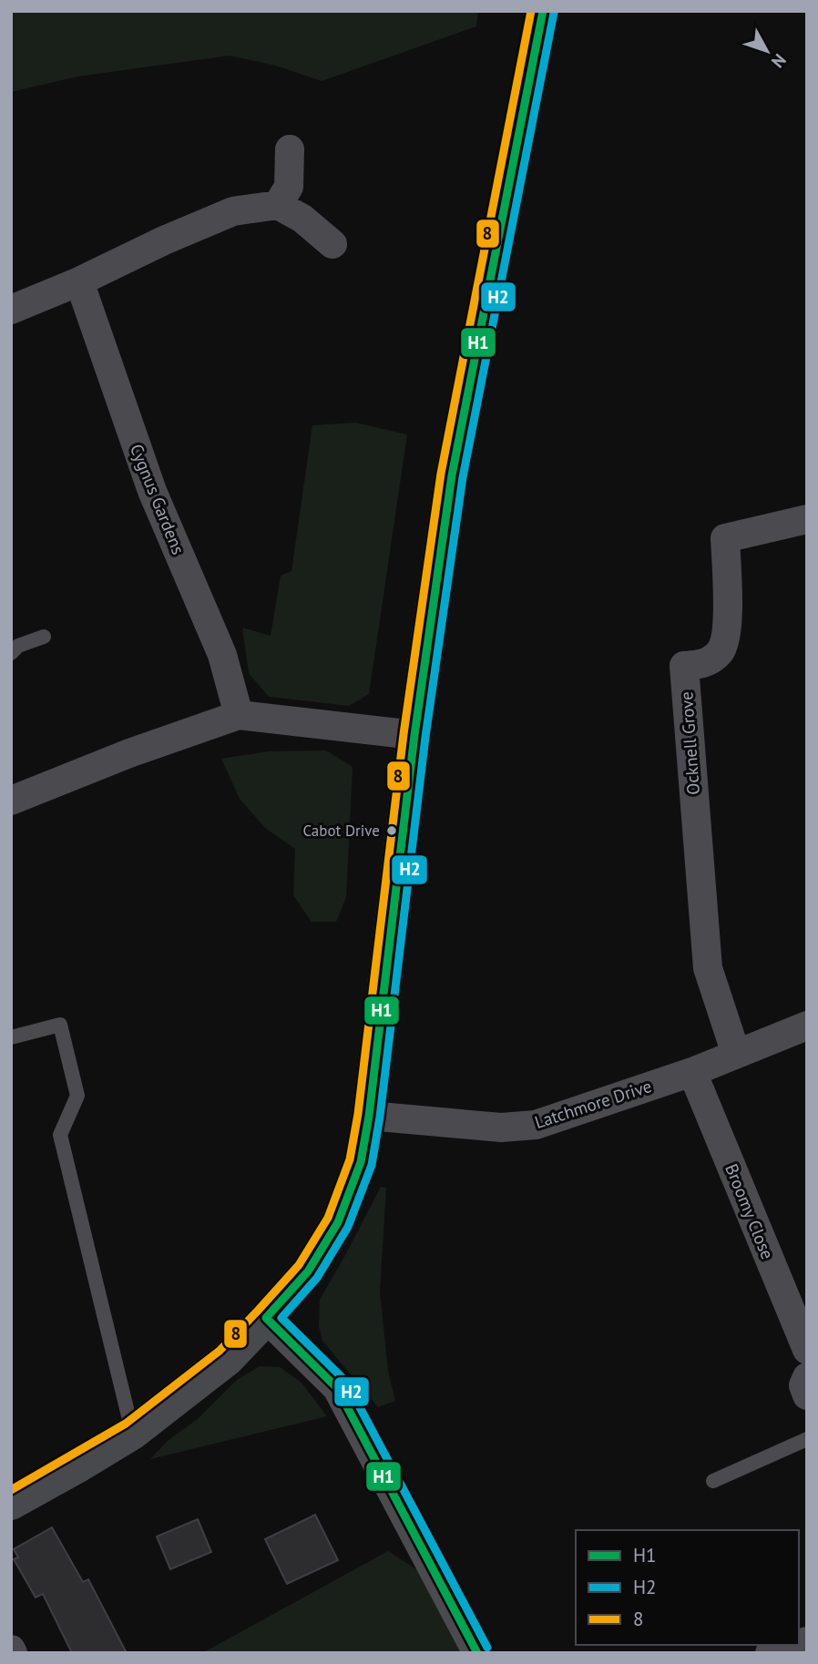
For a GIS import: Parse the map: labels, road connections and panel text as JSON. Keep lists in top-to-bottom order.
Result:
{
  "streets": {
    "street": [
      "Cygnus Gardens",
      "Ocknell Grove",
      "Latchmore Drive",
      "Broomy Close"
    ]
  },
  "crossings": [
    ["Ocknell Grove", "Latchmore Drive"],
    ["Latchmore Drive", "Broomy Close"]
  ],
  "places": ["Cabot Drive"],
  "lines": ["transit line H1", "transit line 8", "transit line H2"],
  "legend": ["H1", "H2", "8"],
  "north": "bottom right"
}
